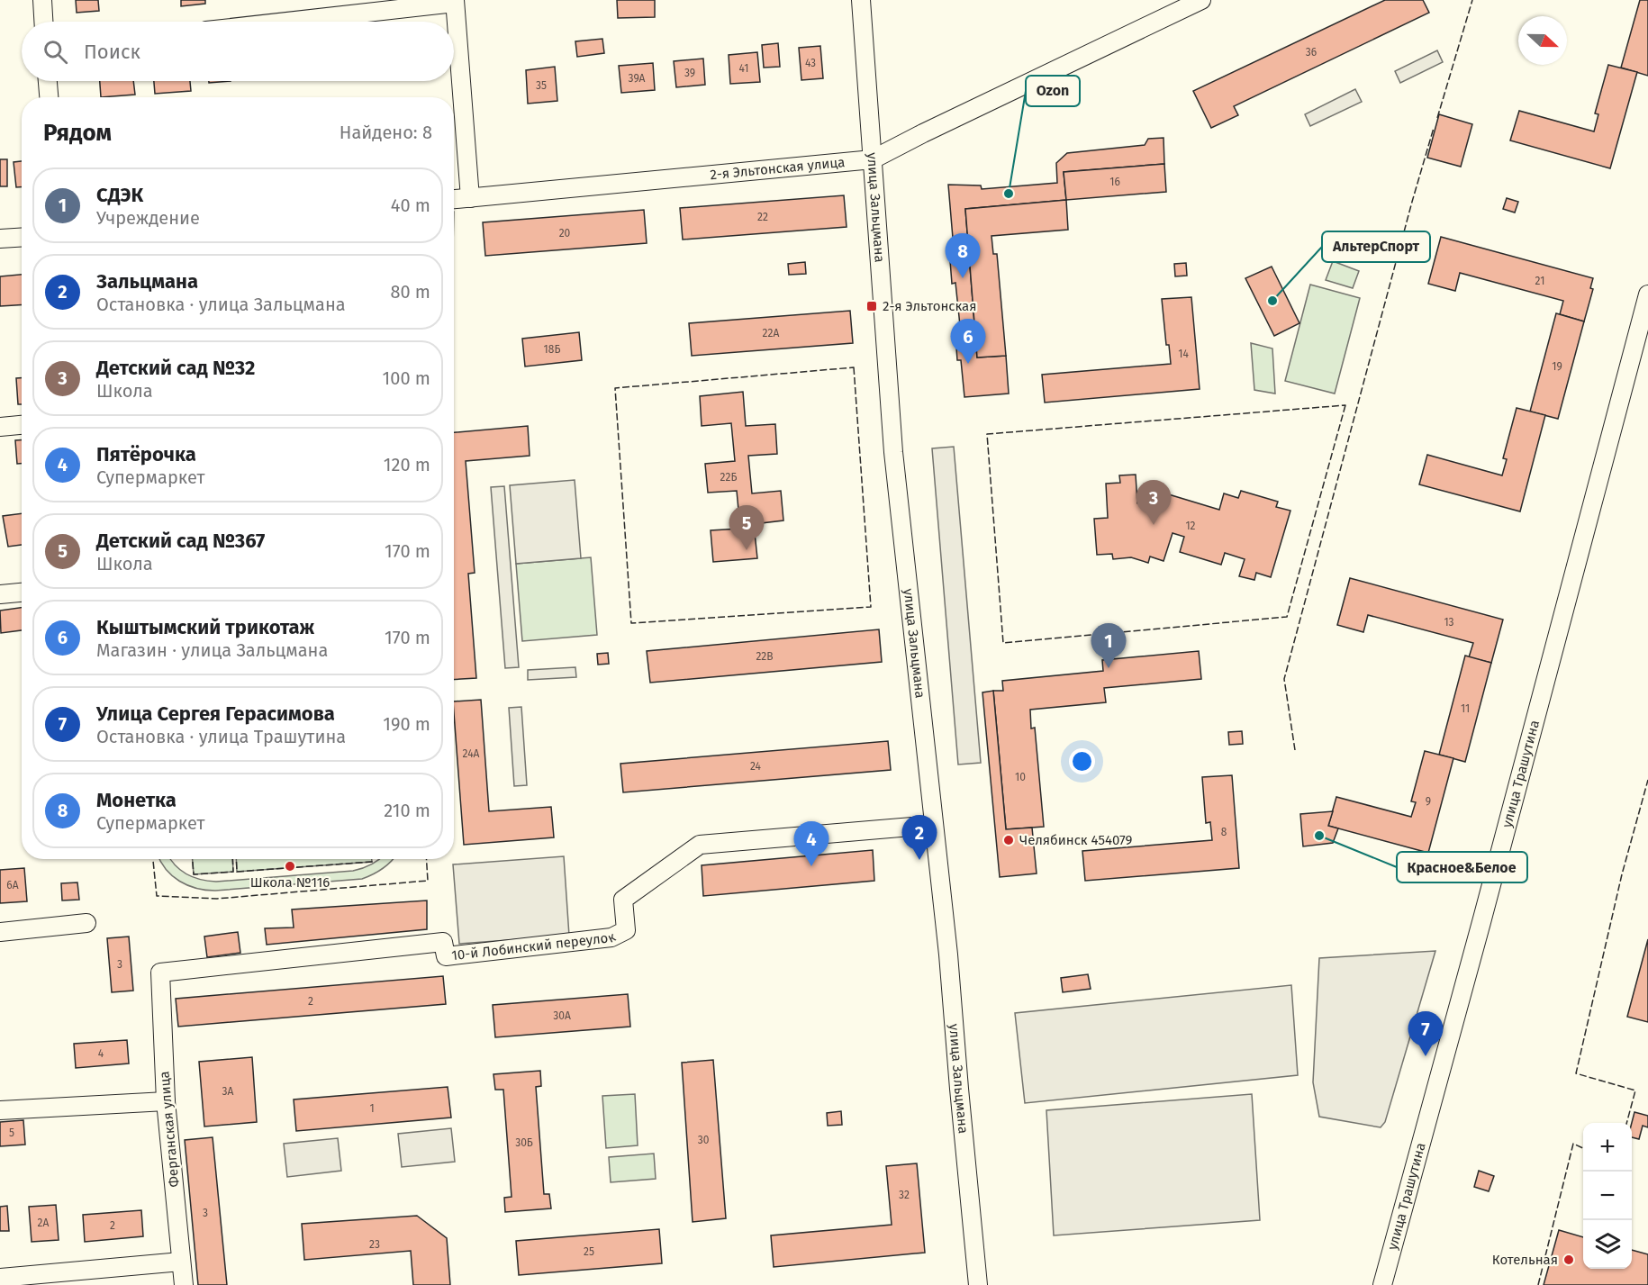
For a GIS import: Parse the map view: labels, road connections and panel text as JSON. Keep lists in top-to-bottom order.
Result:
{
  "streets": {
    "street": [
      "2-я Эльтонская улица",
      "улица Зальцмана",
      "улица Трашутина",
      "10-й Лобинский переулок",
      "Ферганская улица"
    ]
  },
  "crossings": [
    ["2-я Эльтонская улица", "улица Зальцмана"],
    ["улица Зальцмана", "10-й Лобинский переулок"],
    ["10-й Лобинский переулок", "Ферганская улица"]
  ],
  "places": {
    "other": [
      "Ozon",
      "АльтерСпорт",
      "Красное&Белое",
      "Челябинск 454079",
      "Школа №116",
      "Котельная"
    ],
    "transit": ["2-я Эльтонская"]
  },
  "house_numbers": [
    "36",
    "43",
    "41",
    "39",
    "39А",
    "35",
    "16",
    "22",
    "20",
    "21",
    "22А",
    "18Б",
    "14",
    "19",
    "22Б",
    "12",
    "13",
    "22В",
    "11",
    "24А",
    "24",
    "10",
    "9",
    "8",
    "6А",
    "3",
    "2",
    "30А",
    "4",
    "3А",
    "1",
    "5",
    "30",
    "30Б",
    "32",
    "3",
    "2А",
    "2",
    "23",
    "25"
  ],
  "north": "right",
  "page": {
    "search": "Поиск",
    "heading": ["Рядом", "Найдено: 8"],
    "list": [
      {
        "mark": "1",
        "name": "СДЭК",
        "note": "Учреждение",
        "value": "40 m"
      },
      {
        "mark": "2",
        "name": "Зальцмана",
        "note": "Остановка · улица Зальцмана",
        "value": "80 m"
      },
      {
        "mark": "3",
        "name": "Детский сад №32",
        "note": "Школа",
        "value": "100 m"
      },
      {
        "mark": "4",
        "name": "Пятёрочка",
        "note": "Супермаркет",
        "value": "120 m"
      },
      {
        "mark": "5",
        "name": "Детский сад №367",
        "note": "Школа",
        "value": "170 m"
      },
      {
        "mark": "6",
        "name": "Кыштымский трикотаж",
        "note": "Магазин · улица Зальцмана",
        "value": "170 m"
      },
      {
        "mark": "7",
        "name": "Улица Сергея Герасимова",
        "note": "Остановка · улица Трашутина",
        "value": "190 m"
      },
      {
        "mark": "8",
        "name": "Монетка",
        "note": "Супермаркет",
        "value": "210 m"
      }
    ],
    "pins": [
      "8",
      "6",
      "3",
      "5",
      "1",
      "2",
      "4",
      "7"
    ],
    "map_buttons": ["+", "−"]
  }
}
